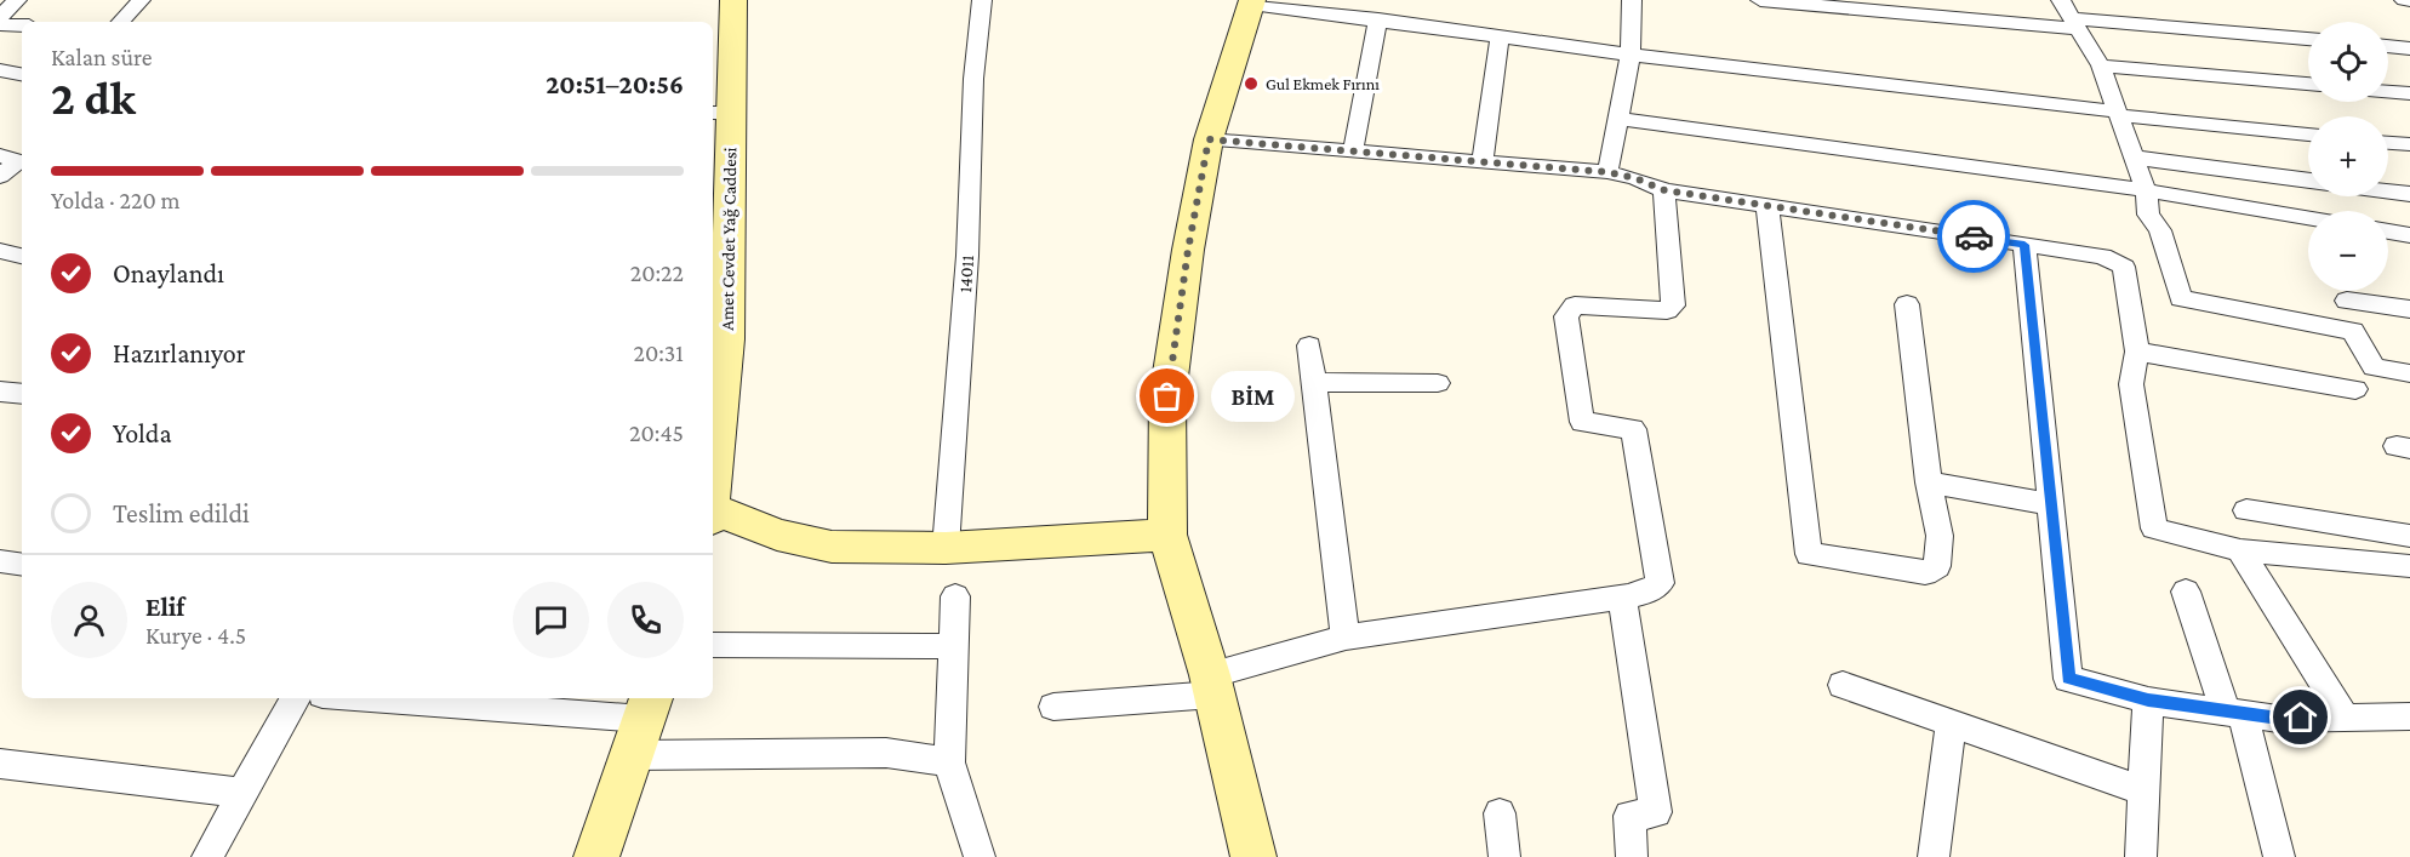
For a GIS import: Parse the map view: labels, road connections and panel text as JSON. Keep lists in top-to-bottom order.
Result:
{
  "streets": {
    "main road": ["Amet Cevdet Yağ Caddesi"],
    "street": ["14011"]
  },
  "places": ["Gul Ekmek Fırını", "BİM"],
  "page": {
    "map_buttons": ["+", "−"],
    "heading": ["2 dk", "Kalan süre", "20:51–20:56"],
    "panel": ["Elif", "Kurye · 4.5"],
    "bar": "Yolda · 220 m",
    "list": [
      ["Onaylandı", "20:22"],
      ["Hazırlanıyor", "20:31"],
      ["Yolda", "20:45"],
      "Teslim edildi"
    ],
    "bubble": "BİM"
  }
}
